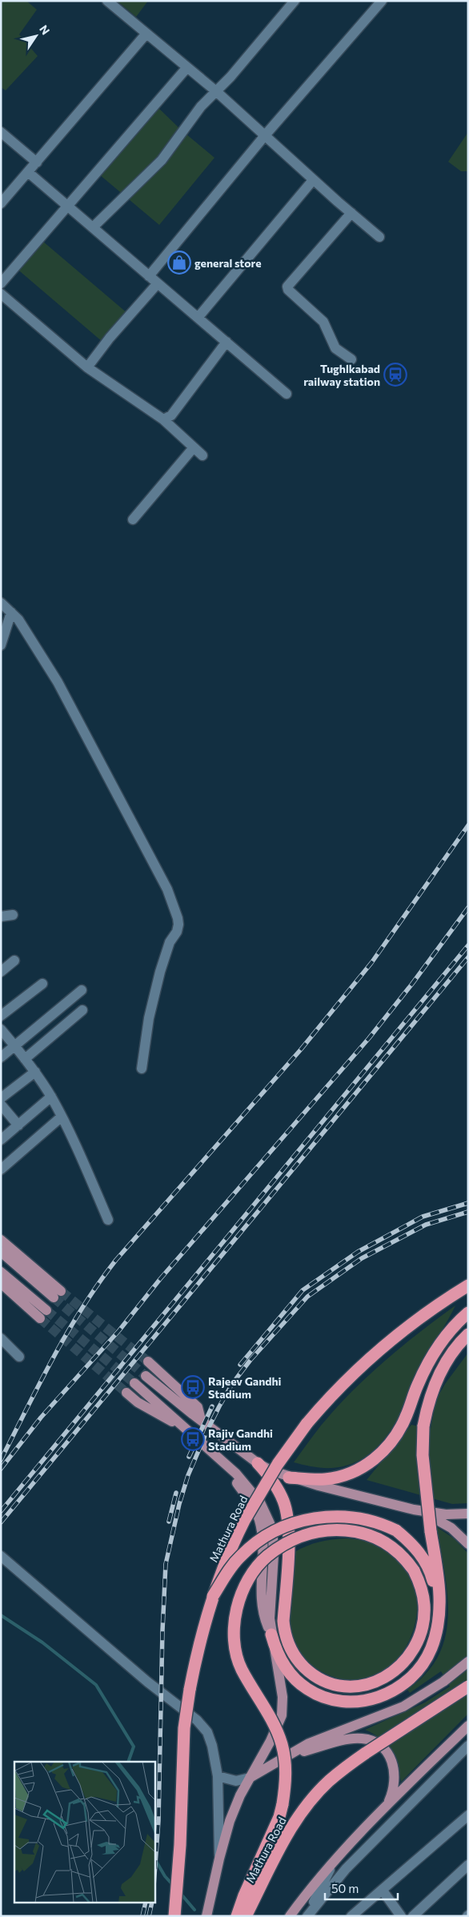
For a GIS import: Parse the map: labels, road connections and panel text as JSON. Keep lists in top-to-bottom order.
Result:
{
  "streets": {
    "highway": ["Mathura Road"]
  },
  "places": {
    "shop": ["general store"],
    "station": ["Tughlkabad railway station"],
    "bus stop": ["Rajeev Gandhi Stadium", "Rajiv Gandhi Stadium"]
  },
  "scale_bar": "50 m",
  "north": "top right"
}
